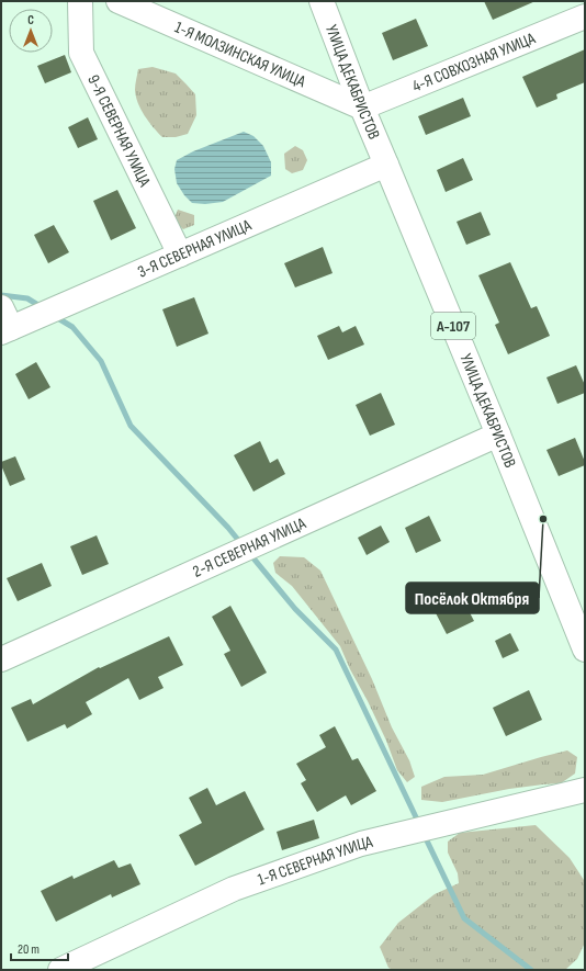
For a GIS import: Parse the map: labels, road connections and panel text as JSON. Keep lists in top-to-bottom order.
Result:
{
  "streets": {
    "main road": [
      "1-Я МОЛЗИНСКАЯ УЛИЦА",
      "4-Я СОВХОЗНАЯ УЛИЦА",
      "УЛИЦА ДЕКАБРИСТОВ",
      "9-Я СЕВЕРНАЯ УЛИЦА",
      "3-Я СЕВЕРНАЯ УЛИЦА",
      "А-107",
      "2-Я СЕВЕРНАЯ УЛИЦА",
      "1-Я СЕВЕРНАЯ УЛИЦА"
    ]
  },
  "crossings": [
    ["1-Я МОЛЗИНСКАЯ УЛИЦА", "4-Я СОВХОЗНАЯ УЛИЦА"],
    ["1-Я МОЛЗИНСКАЯ УЛИЦА", "УЛИЦА ДЕКАБРИСТОВ"],
    ["4-Я СОВХОЗНАЯ УЛИЦА", "УЛИЦА ДЕКАБРИСТОВ"],
    ["УЛИЦА ДЕКАБРИСТОВ", "3-Я СЕВЕРНАЯ УЛИЦА"],
    ["УЛИЦА ДЕКАБРИСТОВ", "2-Я СЕВЕРНАЯ УЛИЦА"],
    ["9-Я СЕВЕРНАЯ УЛИЦА", "3-Я СЕВЕРНАЯ УЛИЦА"]
  ],
  "places": ["Посёлок Октября"],
  "scale_bar": "20 m",
  "north": "top"
}
